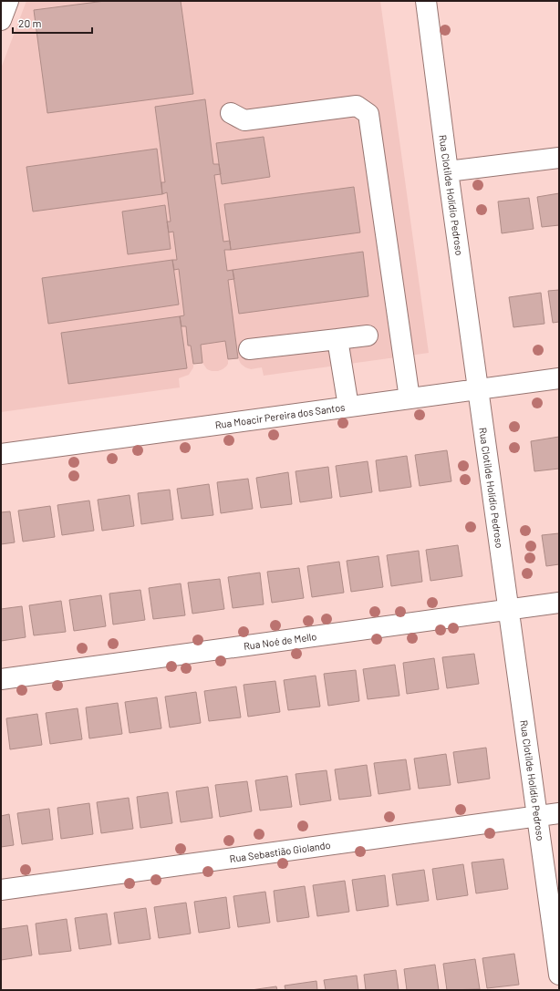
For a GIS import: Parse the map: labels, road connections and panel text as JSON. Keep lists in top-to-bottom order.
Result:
{
  "streets": {
    "street": [
      "Rua Clotilde Holídio Pedroso",
      "Rua Moacir Pereira dos Santos",
      "Rua Noé de Mello",
      "Rua Sebastião Giolando"
    ]
  },
  "crossings": [
    ["Rua Clotilde Holídio Pedroso", "Rua Moacir Pereira dos Santos"],
    ["Rua Clotilde Holídio Pedroso", "Rua Noé de Mello"],
    ["Rua Clotilde Holídio Pedroso", "Rua Sebastião Giolando"]
  ],
  "scale_bar": "20 m"
}
